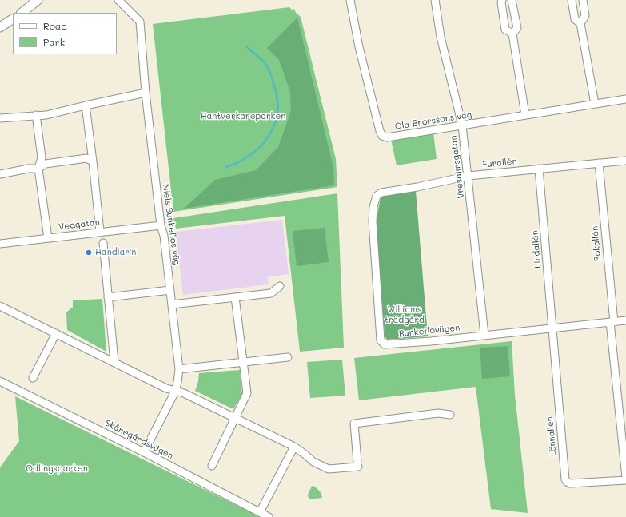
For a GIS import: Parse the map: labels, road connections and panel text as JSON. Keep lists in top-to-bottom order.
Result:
{
  "streets": {
    "street": [
      "Ola Brorssons väg",
      "Furallén",
      "Vresalmsgatan",
      "Vedgatan",
      "Niels Bunkeflos väg",
      "Bokallén",
      "Lindallén",
      "Bunkeflovägen",
      "Lönnallén",
      "Skånegårdsvägen"
    ]
  },
  "crossings": [
    ["Ola Brorssons väg", "Vresalmsgatan"],
    ["Furallén", "Vresalmsgatan"],
    ["Furallén", "Bokallén"],
    ["Furallén", "Lindallén"],
    ["Furallén", "Bunkeflovägen"],
    ["Vresalmsgatan", "Bunkeflovägen"],
    ["Vedgatan", "Niels Bunkeflos väg"],
    ["Niels Bunkeflos väg", "Skånegårdsvägen"],
    ["Bokallén", "Bunkeflovägen"],
    ["Lindallén", "Bunkeflovägen"],
    ["Lindallén", "Lönnallén"],
    ["Bunkeflovägen", "Lönnallén"]
  ],
  "parks": ["Hantverkareparken", "Williams trädgård", "Odlingsparken"],
  "places": ["Handlar'n"],
  "legend": ["Road", "Park"]
}
